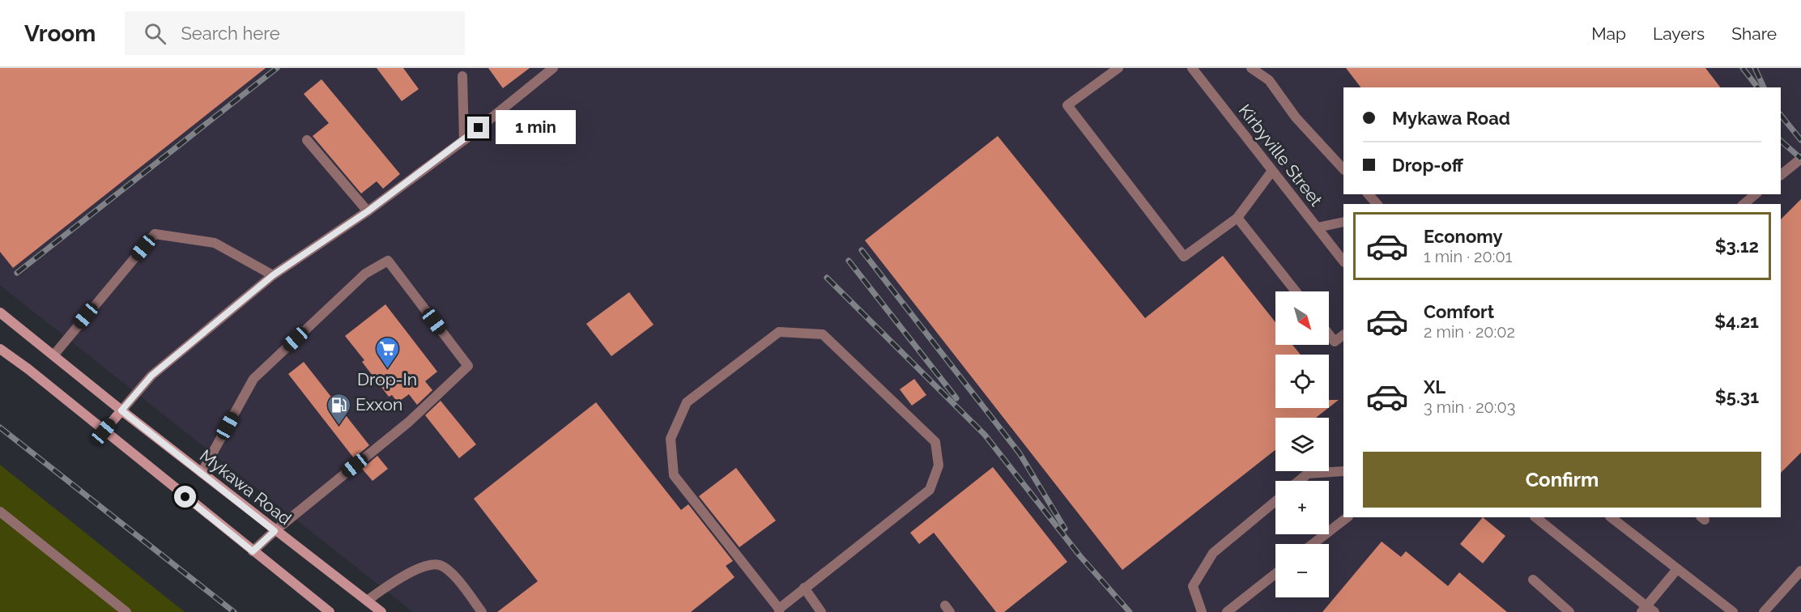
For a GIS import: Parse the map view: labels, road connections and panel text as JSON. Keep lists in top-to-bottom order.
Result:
{
  "streets": {
    "main road": ["Mykawa Road"],
    "street": ["Kirbyville Street"]
  },
  "places": {
    "supermarket": ["Drop-In"],
    "fuel station": ["Exxon"]
  },
  "north": "bottom right",
  "page": {
    "header": "Vroom",
    "search": "Search here",
    "nav": ["Map", "Layers", "Share"],
    "banner": ["Mykawa Road", "Drop-off"],
    "bubble": "1 min",
    "list": [
      {
        "name": "Economy",
        "note": "1 min · 20:01",
        "value": "$3.12"
      },
      {
        "name": "Comfort",
        "note": "2 min · 20:02",
        "value": "$4.21"
      },
      {
        "name": "XL",
        "note": "3 min · 20:03",
        "value": "$5.31"
      }
    ],
    "map_buttons": ["+", "−"],
    "buttons": "Confirm"
  }
}
